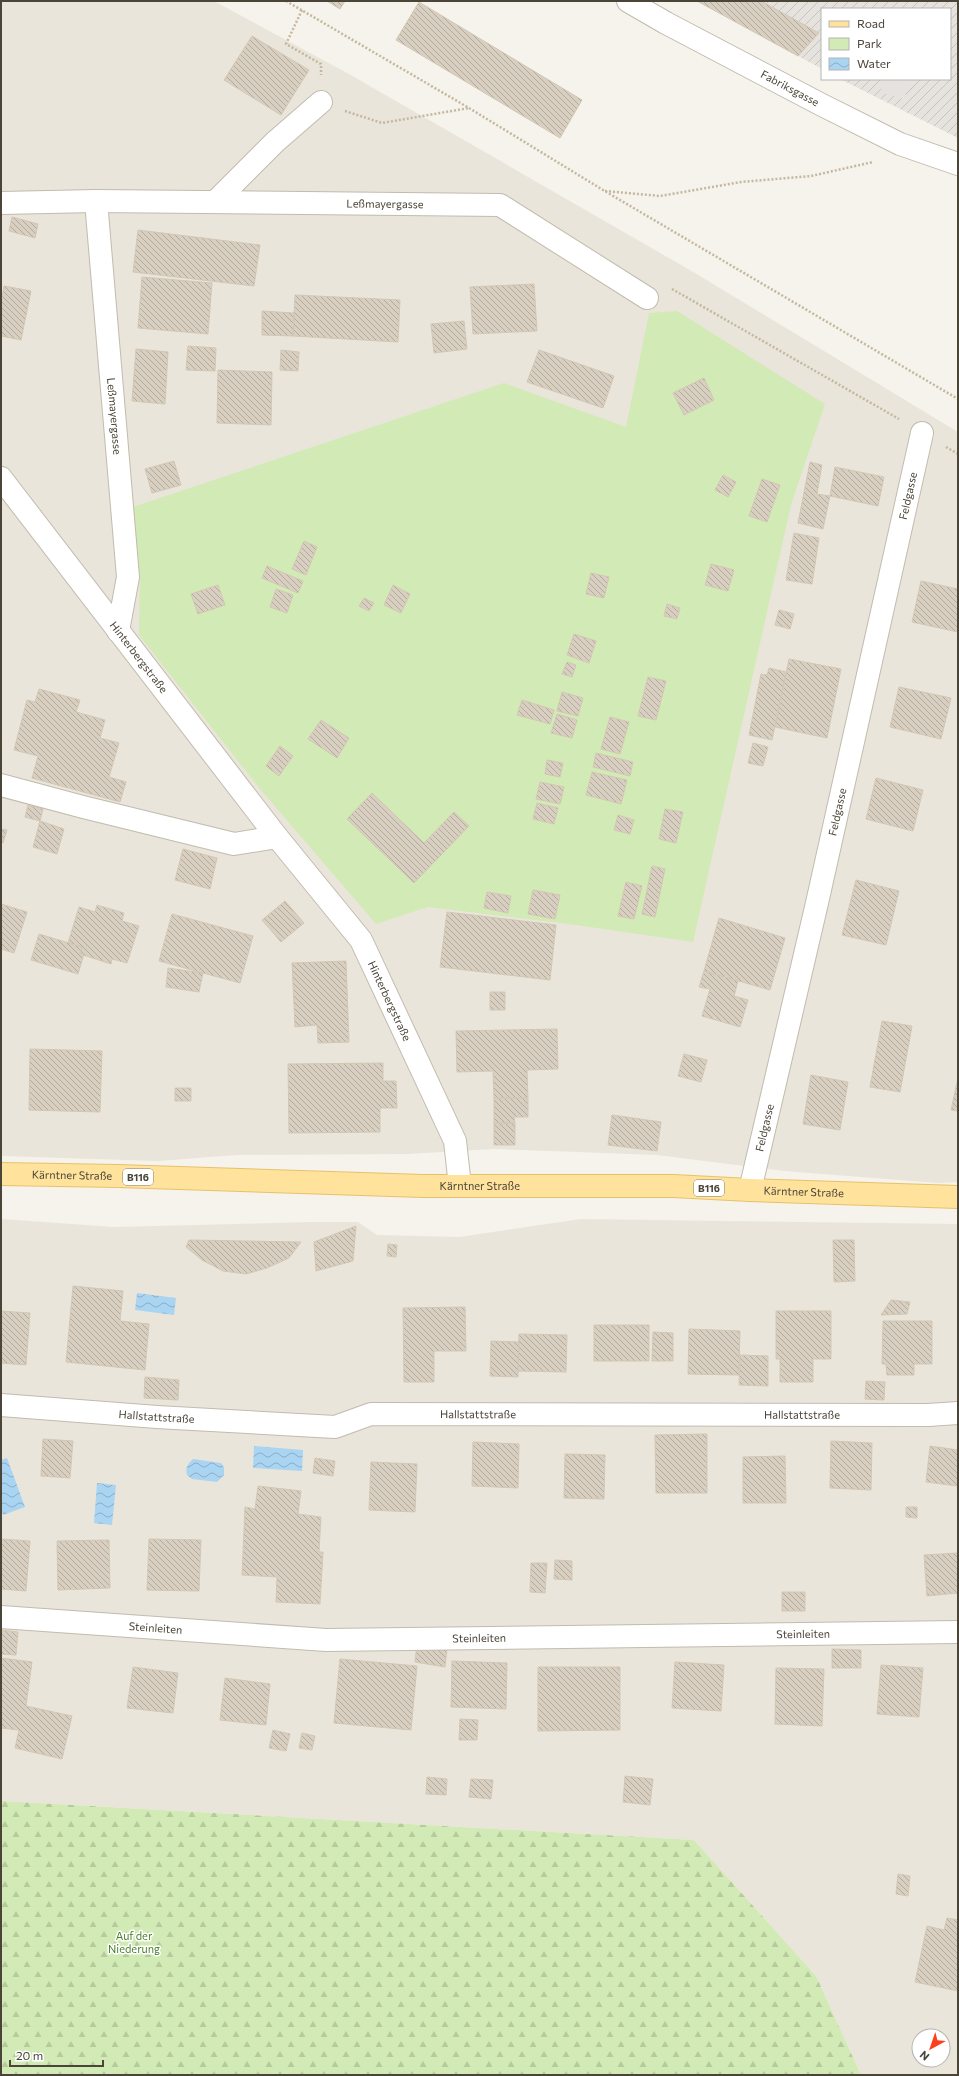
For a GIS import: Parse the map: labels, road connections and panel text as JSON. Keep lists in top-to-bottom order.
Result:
{
  "streets": {
    "main road": ["Kärntner Straße", "B116"],
    "street": [
      "Fabriksgasse",
      "Leßmayergasse",
      "Feldgasse",
      "Hinterbergstraße",
      "Hallstattstraße",
      "Steinleiten"
    ]
  },
  "crossings": [
    ["Leßmayergasse", "Hinterbergstraße"],
    ["Feldgasse", "Kärntner Straße"],
    ["Hinterbergstraße", "Kärntner Straße"]
  ],
  "parks": ["Auf der Niederung"],
  "legend": ["Road", "Park", "Water"],
  "scale_bar": "20 m",
  "north": "bottom left"
}
